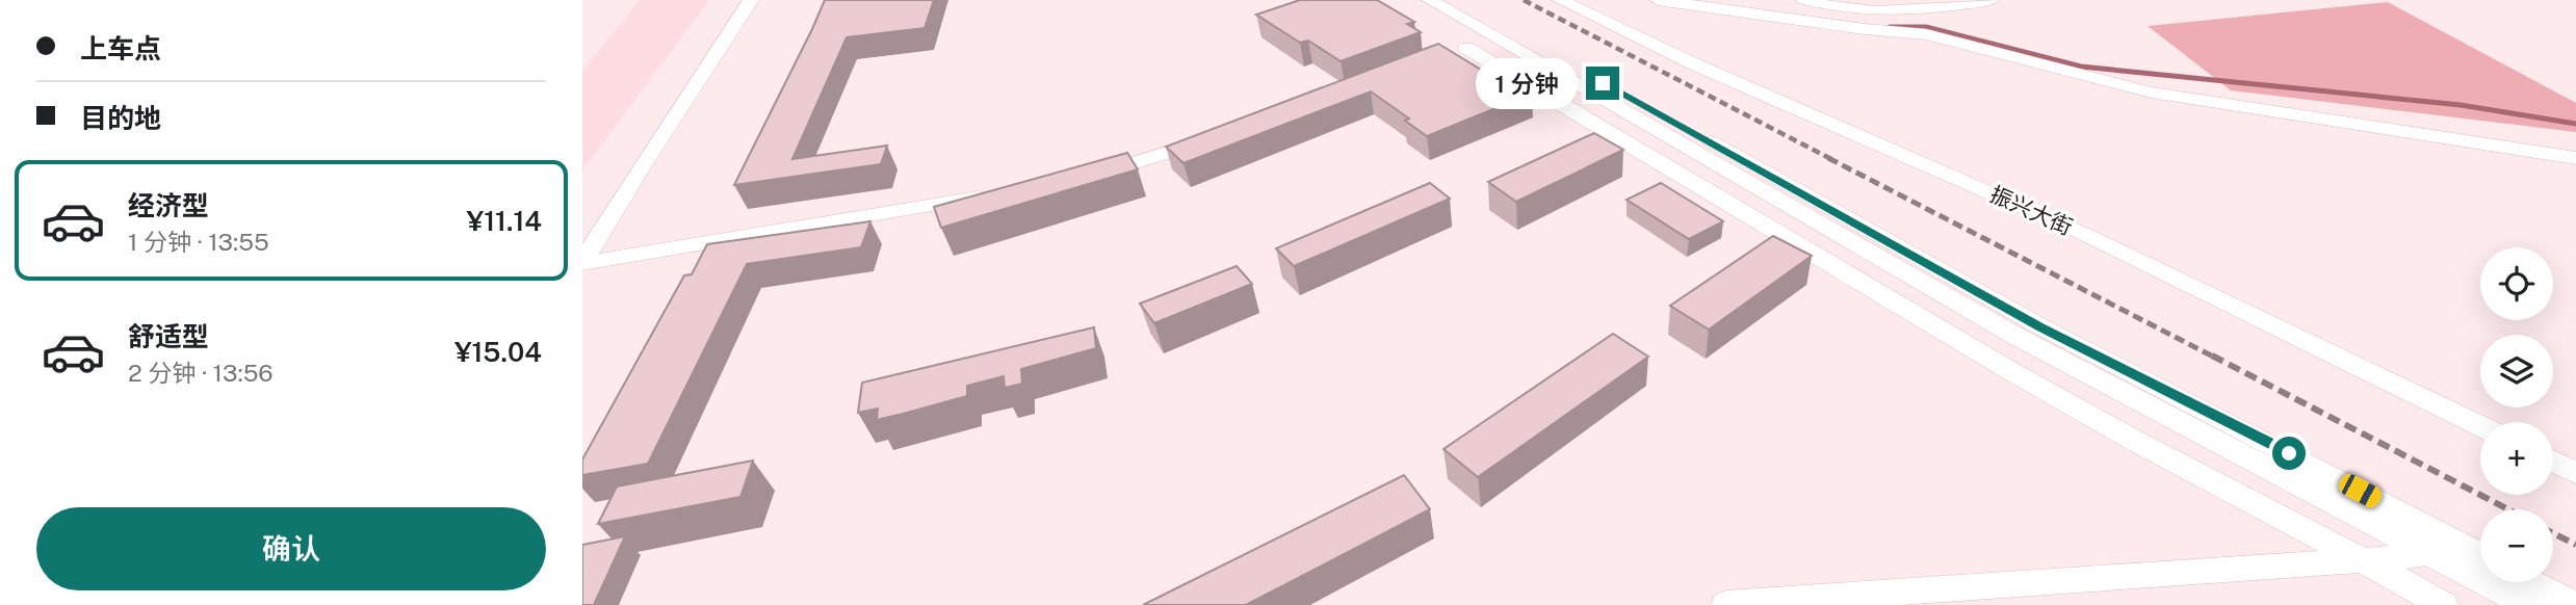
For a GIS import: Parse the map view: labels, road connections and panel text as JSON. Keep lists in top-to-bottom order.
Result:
{
  "streets": {
    "street": ["振兴大街"]
  },
  "page": {
    "banner": ["上车点", "目的地"],
    "bubble": "1 分钟",
    "list": [
      {
        "name": "经济型",
        "note": "1 分钟 · 13:55",
        "value": "¥11.14"
      },
      {
        "name": "舒适型",
        "note": "2 分钟 · 13:56",
        "value": "¥15.04"
      }
    ],
    "map_buttons": ["+", "−"],
    "buttons": "确认"
  }
}
